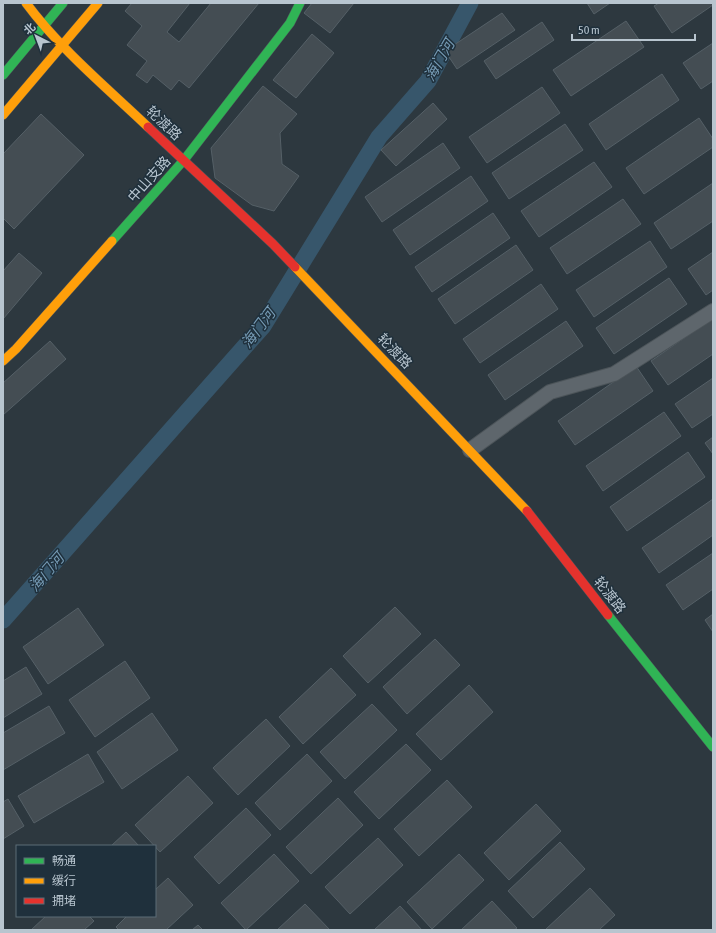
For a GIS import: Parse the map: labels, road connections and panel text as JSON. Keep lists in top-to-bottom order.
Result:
{
  "streets": {
    "main road": ["轮渡路", "中山支路"]
  },
  "crossings": [
    ["轮渡路", "中山支路"]
  ],
  "water": ["海门河"],
  "legend": ["畅通", "缓行", "拥堵"],
  "scale_bar": "50 m",
  "north": "top left"
}
